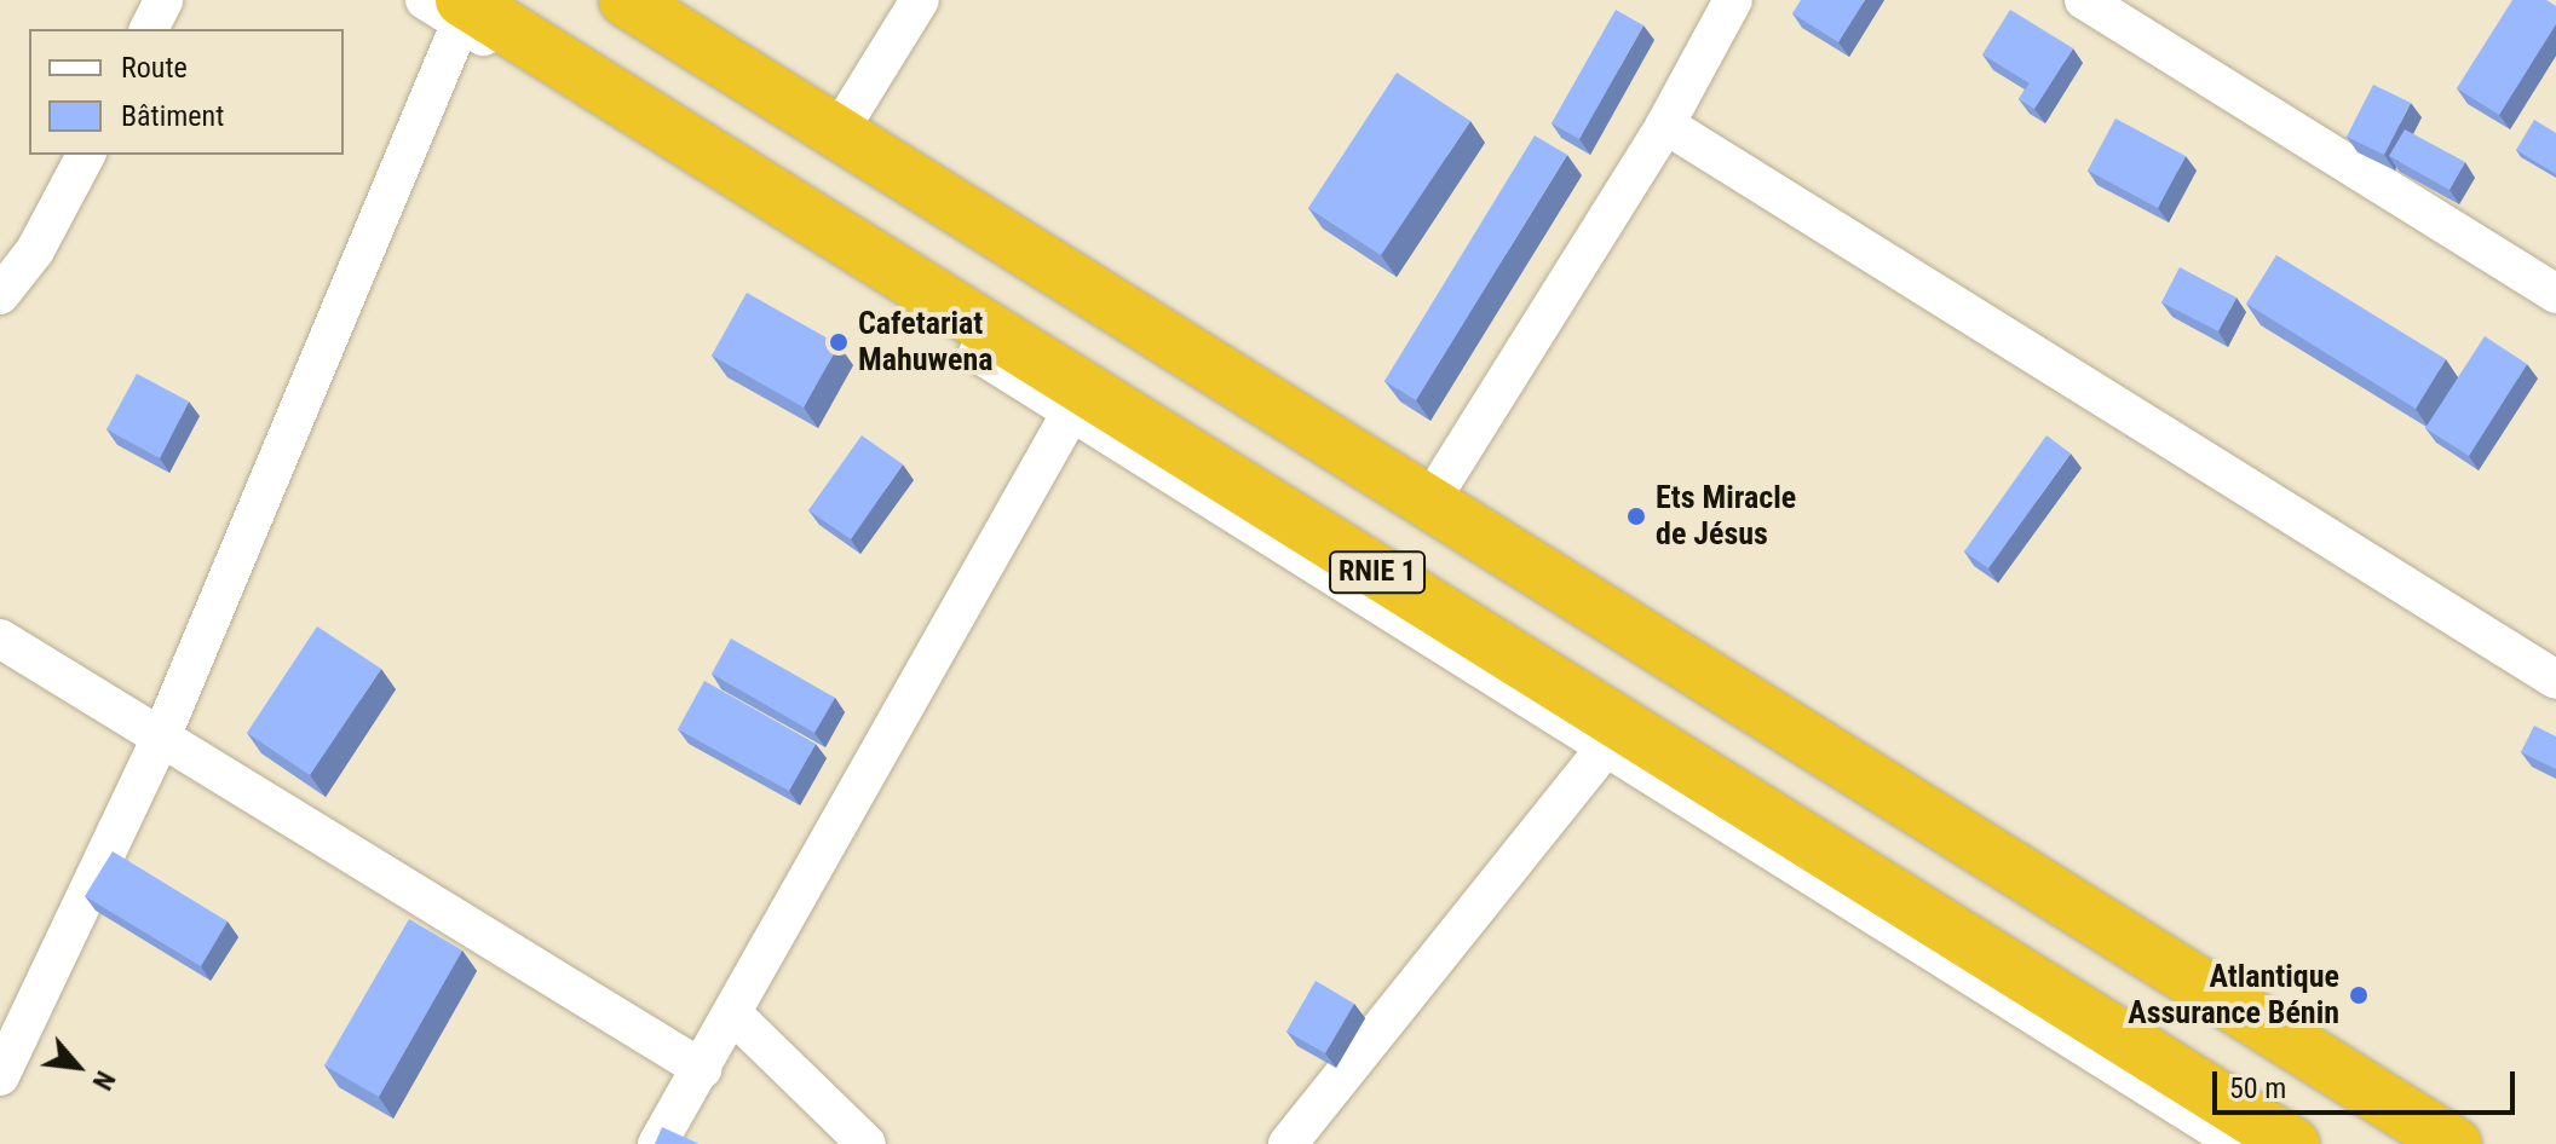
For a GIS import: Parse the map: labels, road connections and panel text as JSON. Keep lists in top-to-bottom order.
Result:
{
  "streets": {
    "highway": ["RNIE 1"]
  },
  "places": ["Cafetariat Mahuwena", "Ets Miracle de Jésus", "Atlantique Assurance Bénin"],
  "legend": ["Route", "Bâtiment"],
  "scale_bar": "50 m",
  "north": "bottom right"
}
